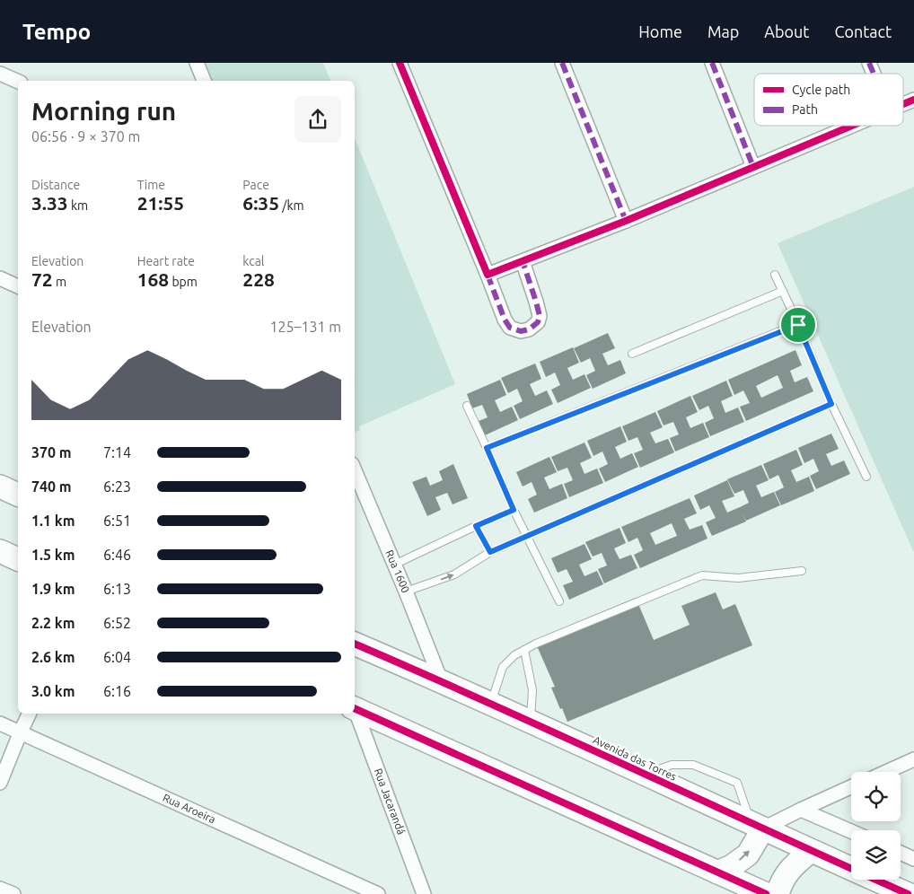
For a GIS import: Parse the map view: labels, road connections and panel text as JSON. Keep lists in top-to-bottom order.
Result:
{
  "streets": {
    "main road": ["Avenida das Torres"],
    "street": ["Rua 1600", "Rua Jacarandá", "Rua Aroeira"]
  },
  "crossings": [
    ["Rua 1600", "Avenida das Torres"]
  ],
  "legend": ["Cycle path", "Path"],
  "page": {
    "header": "Tempo",
    "nav": [
      "Home",
      "Map",
      "About",
      "Contact"
    ],
    "heading": ["Morning run", "06:56 · 9 × 370 m"],
    "stats": [
      ["Distance", "3.33 km"],
      ["Time", "21:55"],
      ["Pace", "6:35 /km"],
      ["Elevation", "72 m"],
      ["Heart rate", "168 bpm"],
      ["kcal", "228"]
    ],
    "chart": ["Elevation", "125–131 m"],
    "list": [
      {
        "name": "370 m",
        "note": "7:14"
      },
      {
        "name": "740 m",
        "note": "6:23"
      },
      {
        "name": "1.1 km",
        "note": "6:51"
      },
      {
        "name": "1.5 km",
        "note": "6:46"
      },
      {
        "name": "1.9 km",
        "note": "6:13"
      },
      {
        "name": "2.2 km",
        "note": "6:52"
      },
      {
        "name": "2.6 km",
        "note": "6:04"
      },
      {
        "name": "3.0 km",
        "note": "6:16"
      }
    ]
  }
}
